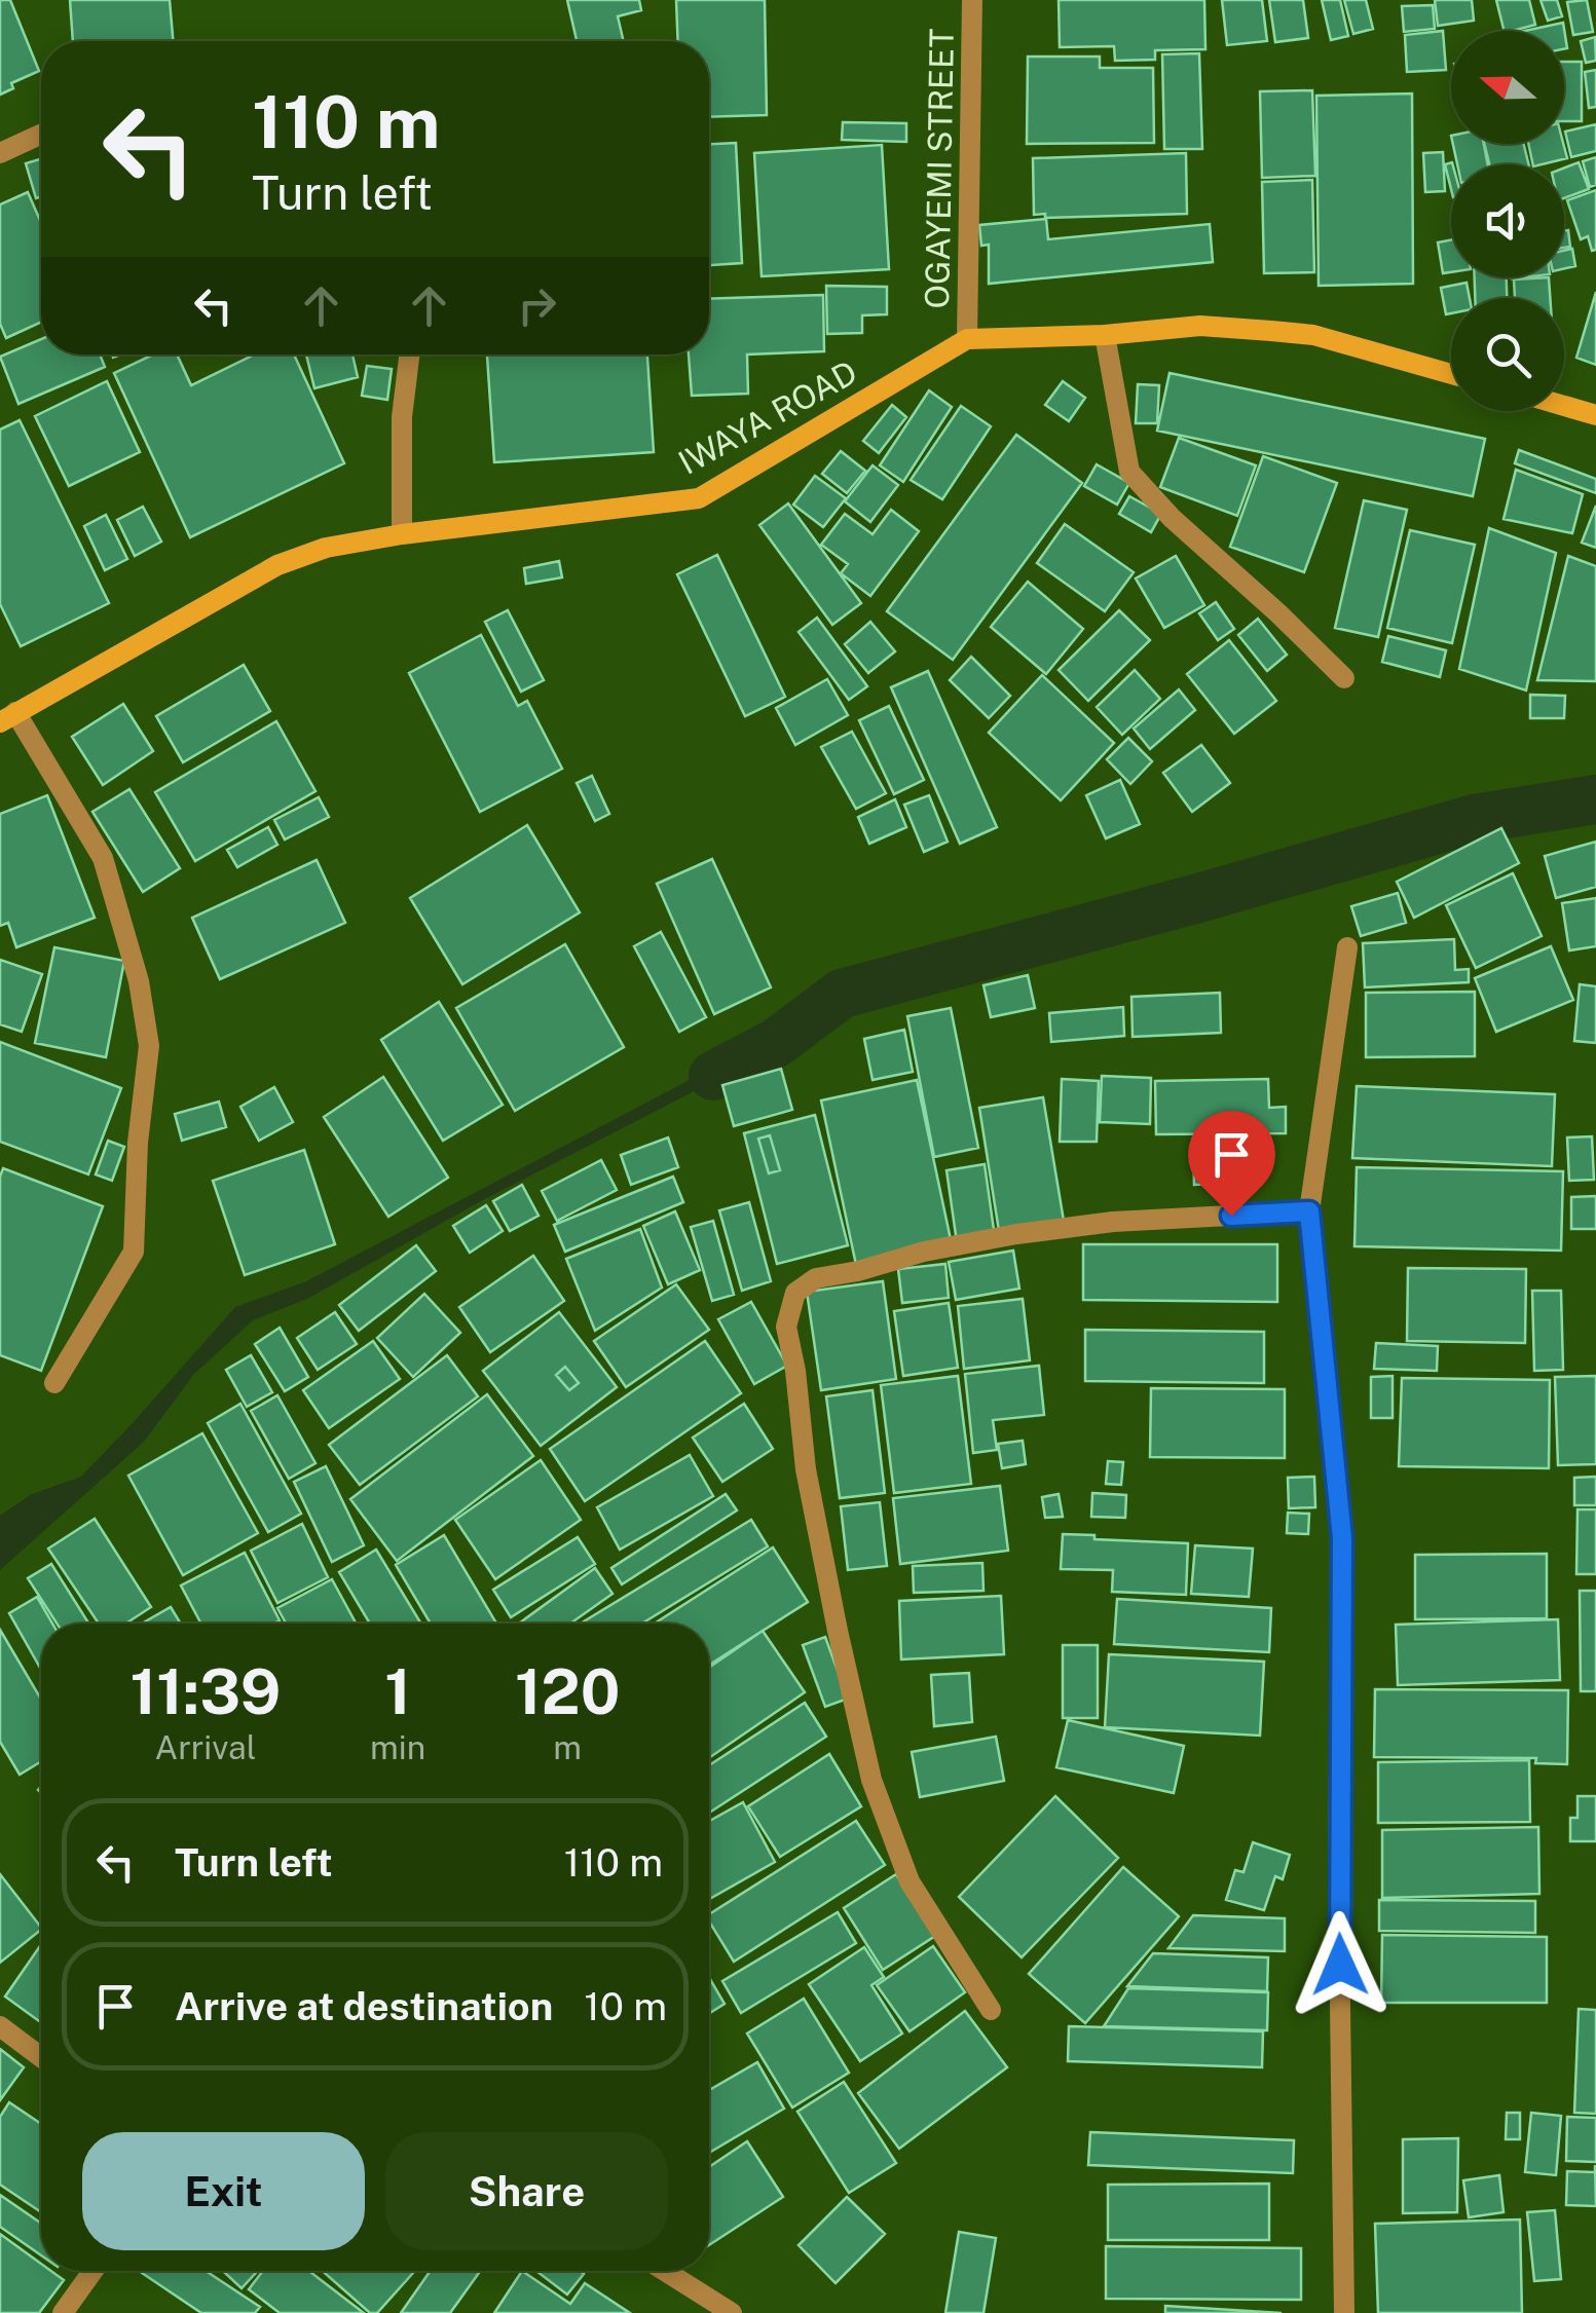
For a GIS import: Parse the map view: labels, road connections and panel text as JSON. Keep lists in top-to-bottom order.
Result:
{
  "streets": {
    "street": ["OGAYEMI STREET", "IWAYA ROAD"]
  },
  "crossings": [
    ["OGAYEMI STREET", "IWAYA ROAD"]
  ],
  "north": "left",
  "page": {
    "turn": ["110 m", "Turn left"],
    "eta": [
      "11:39",
      "Arrival",
      "1",
      "min",
      "120",
      "m"
    ],
    "list": [
      {
        "name": "Turn left",
        "value": "110 m"
      },
      {
        "name": "Arrive at destination",
        "value": "10 m"
      }
    ],
    "buttons": ["Exit", "Share"]
  }
}
